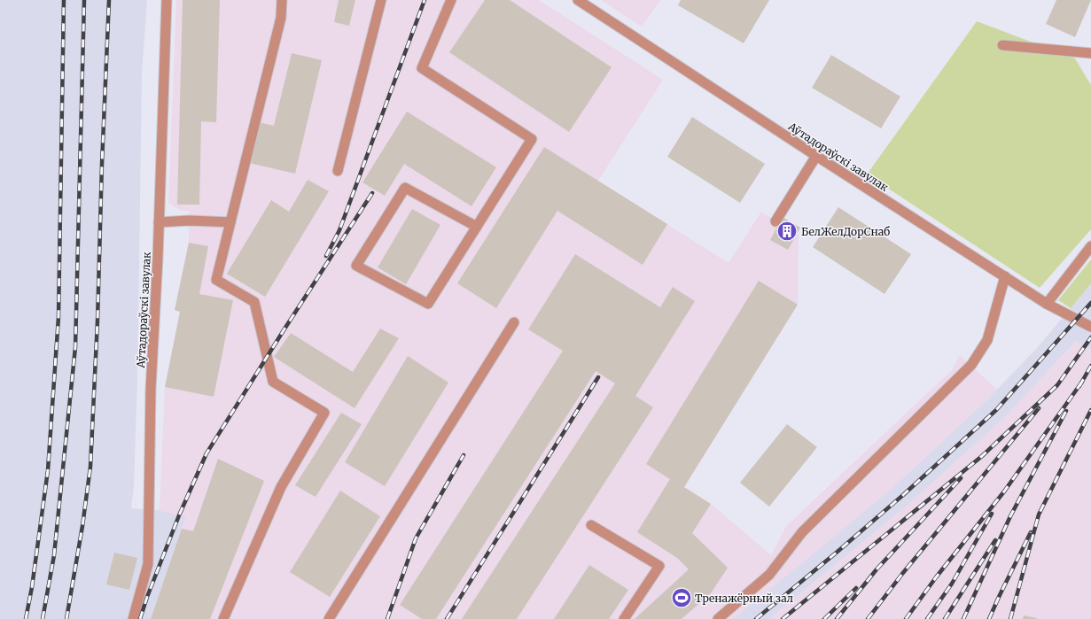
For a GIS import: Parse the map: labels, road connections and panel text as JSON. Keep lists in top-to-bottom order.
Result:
{
  "streets": {
    "street": ["Аўтадораўскі завулак"]
  },
  "places": {
    "building": ["БелЖелДорСнаб"],
    "sports": ["Тренажёрный зал"]
  }
}
